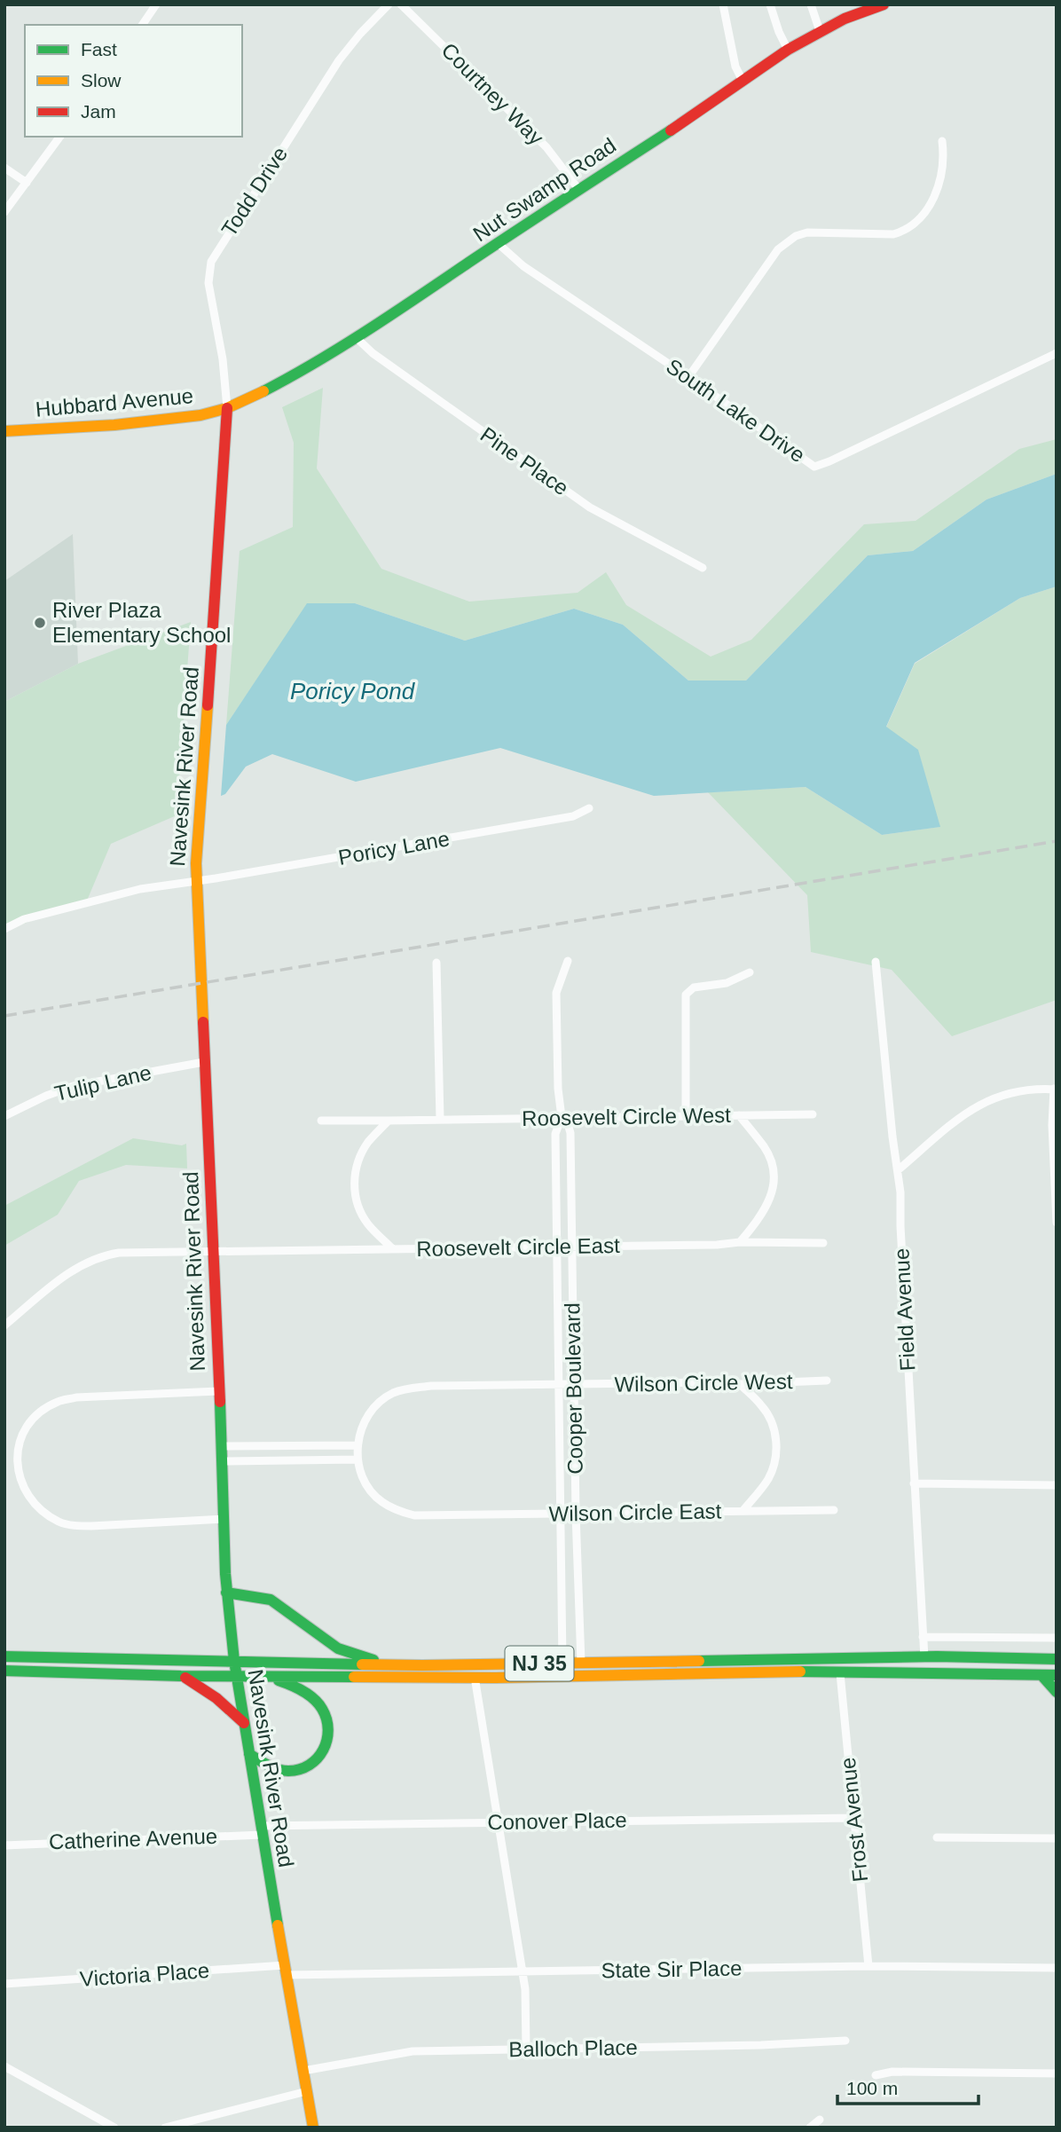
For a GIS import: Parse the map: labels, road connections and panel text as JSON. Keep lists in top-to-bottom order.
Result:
{
  "streets": {
    "main road": [
      "Nut Swamp Road",
      "Hubbard Avenue",
      "Navesink River Road",
      "NJ 35"
    ],
    "street": [
      "Courtney Way",
      "Todd Drive",
      "South Lake Drive",
      "Pine Place",
      "Poricy Lane",
      "Tulip Lane",
      "Roosevelt Circle West",
      "Roosevelt Circle East",
      "Field Avenue",
      "Wilson Circle West",
      "Cooper Boulevard",
      "Wilson Circle East",
      "Frost Avenue",
      "Conover Place",
      "Catherine Avenue",
      "State Sir Place",
      "Victoria Place",
      "Balloch Place"
    ]
  },
  "crossings": [
    ["Courtney Way", "Nut Swamp Road"],
    ["Nut Swamp Road", "Todd Drive"],
    ["Nut Swamp Road", "Hubbard Avenue"],
    ["Nut Swamp Road", "South Lake Drive"],
    ["Nut Swamp Road", "Pine Place"],
    ["Nut Swamp Road", "Navesink River Road"],
    ["Todd Drive", "Hubbard Avenue"],
    ["Todd Drive", "Navesink River Road"],
    ["Hubbard Avenue", "Navesink River Road"],
    ["Navesink River Road", "Poricy Lane"],
    ["Navesink River Road", "Tulip Lane"],
    ["Navesink River Road", "Roosevelt Circle East"],
    ["Navesink River Road", "NJ 35"],
    ["Navesink River Road", "Conover Place"],
    ["Navesink River Road", "Catherine Avenue"],
    ["Navesink River Road", "State Sir Place"],
    ["Navesink River Road", "Victoria Place"],
    ["Navesink River Road", "Balloch Place"],
    ["Roosevelt Circle West", "Cooper Boulevard"],
    ["Roosevelt Circle East", "Cooper Boulevard"],
    ["Field Avenue", "NJ 35"],
    ["Wilson Circle West", "Cooper Boulevard"],
    ["Wilson Circle West", "Wilson Circle East"],
    ["Cooper Boulevard", "Wilson Circle East"],
    ["Cooper Boulevard", "NJ 35"],
    ["NJ 35", "Frost Avenue"],
    ["Frost Avenue", "Conover Place"],
    ["Frost Avenue", "State Sir Place"],
    ["Conover Place", "Catherine Avenue"],
    ["State Sir Place", "Victoria Place"]
  ],
  "water": ["Poricy Pond"],
  "places": ["River Plaza Elementary School"],
  "legend": ["Fast", "Slow", "Jam"],
  "scale_bar": "100 m"
}
